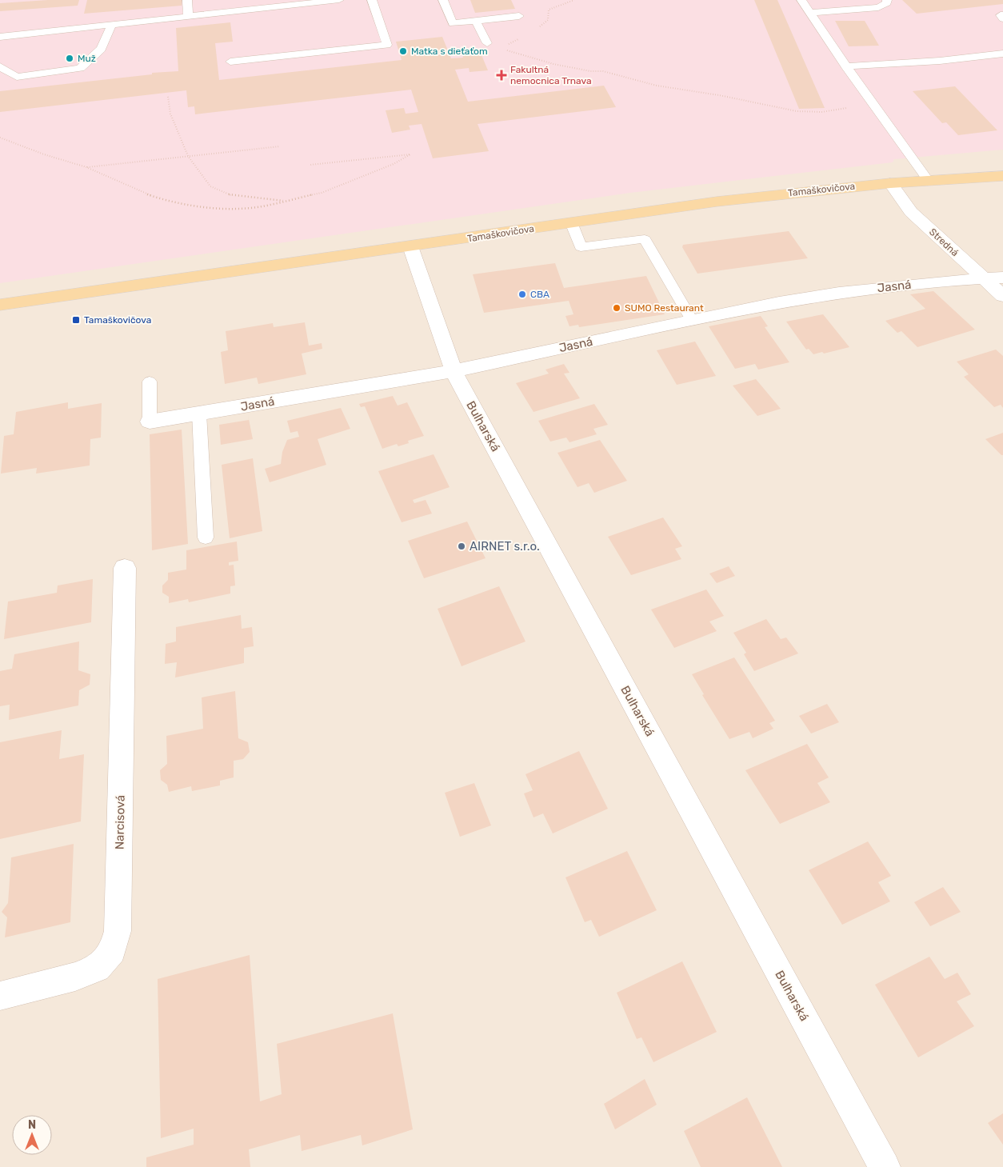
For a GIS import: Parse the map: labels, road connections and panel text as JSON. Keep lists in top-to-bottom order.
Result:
{
  "streets": {
    "main road": ["Tamaškovičova"],
    "street": [
      "Stredná",
      "Jasná",
      "Bulharská",
      "Narcisová"
    ]
  },
  "crossings": [
    ["Tamaškovičova", "Stredná"],
    ["Tamaškovičova", "Bulharská"],
    ["Stredná", "Jasná"],
    ["Jasná", "Bulharská"]
  ],
  "places": {
    "other": [
      "Matka s dieťaťom",
      "Muž",
      "CBA",
      "SUMO Restaurant",
      "AIRNET s.r.o."
    ],
    "health": ["Fakultná nemocnica Trnava"],
    "transit": ["Tamaškovičova"]
  },
  "north": "top"
}
